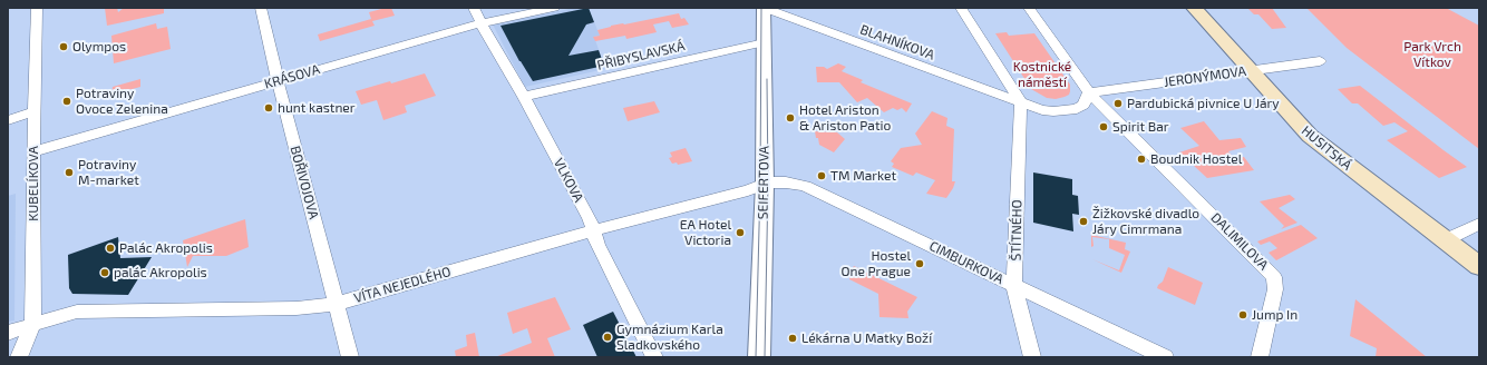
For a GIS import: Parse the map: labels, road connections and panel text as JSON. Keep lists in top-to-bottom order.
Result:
{
  "streets": {
    "main road": ["HUSITSKÁ"],
    "street": [
      "BLAHNÍKOVA",
      "PŘIBYSLAVSKÁ",
      "KRÁSOVA",
      "JERONÝMOVA",
      "VLKOVA",
      "BOŘIVOJOVA",
      "SEIFERTOVA",
      "KUBELÍKOVA",
      "ŠTÍTNÉHO",
      "DALIMILOVA",
      "CIMBURKOVA",
      "VÍTA NEJEDLÉHO"
    ]
  },
  "crossings": [
    ["BLAHNÍKOVA", "SEIFERTOVA"],
    ["BLAHNÍKOVA", "ŠTÍTNÉHO"],
    ["PŘIBYSLAVSKÁ", "VLKOVA"],
    ["PŘIBYSLAVSKÁ", "SEIFERTOVA"],
    ["KRÁSOVA", "VLKOVA"],
    ["KRÁSOVA", "BOŘIVOJOVA"],
    ["KRÁSOVA", "KUBELÍKOVA"],
    ["JERONÝMOVA", "HUSITSKÁ"],
    ["JERONÝMOVA", "DALIMILOVA"],
    ["VLKOVA", "VÍTA NEJEDLÉHO"],
    ["BOŘIVOJOVA", "VÍTA NEJEDLÉHO"],
    ["SEIFERTOVA", "CIMBURKOVA"],
    ["SEIFERTOVA", "VÍTA NEJEDLÉHO"],
    ["KUBELÍKOVA", "VÍTA NEJEDLÉHO"],
    ["ŠTÍTNÉHO", "CIMBURKOVA"],
    ["CIMBURKOVA", "VÍTA NEJEDLÉHO"]
  ],
  "parks": ["Park Vrch Vítkov", "Kostnické náměstí"],
  "places": [
    "Olympos",
    "Potraviny Ovoce Zelenina",
    "Pardubická pivnice U Járy",
    "hunt kastner",
    "Hotel Ariston & Ariston Patio",
    "Spirit Bar",
    "Boudnik Hostel",
    "Potraviny M-market",
    "TM Market",
    "Žižkovské divadlo Járy Cimrmana",
    "EA Hotel Victoria",
    "Palác Akropolis",
    "Hostel One Prague",
    "palác Akropolis",
    "Jump In",
    "Gymnázium Karla Sladkovského",
    "Lékárna U Matky Boží"
  ]
}
